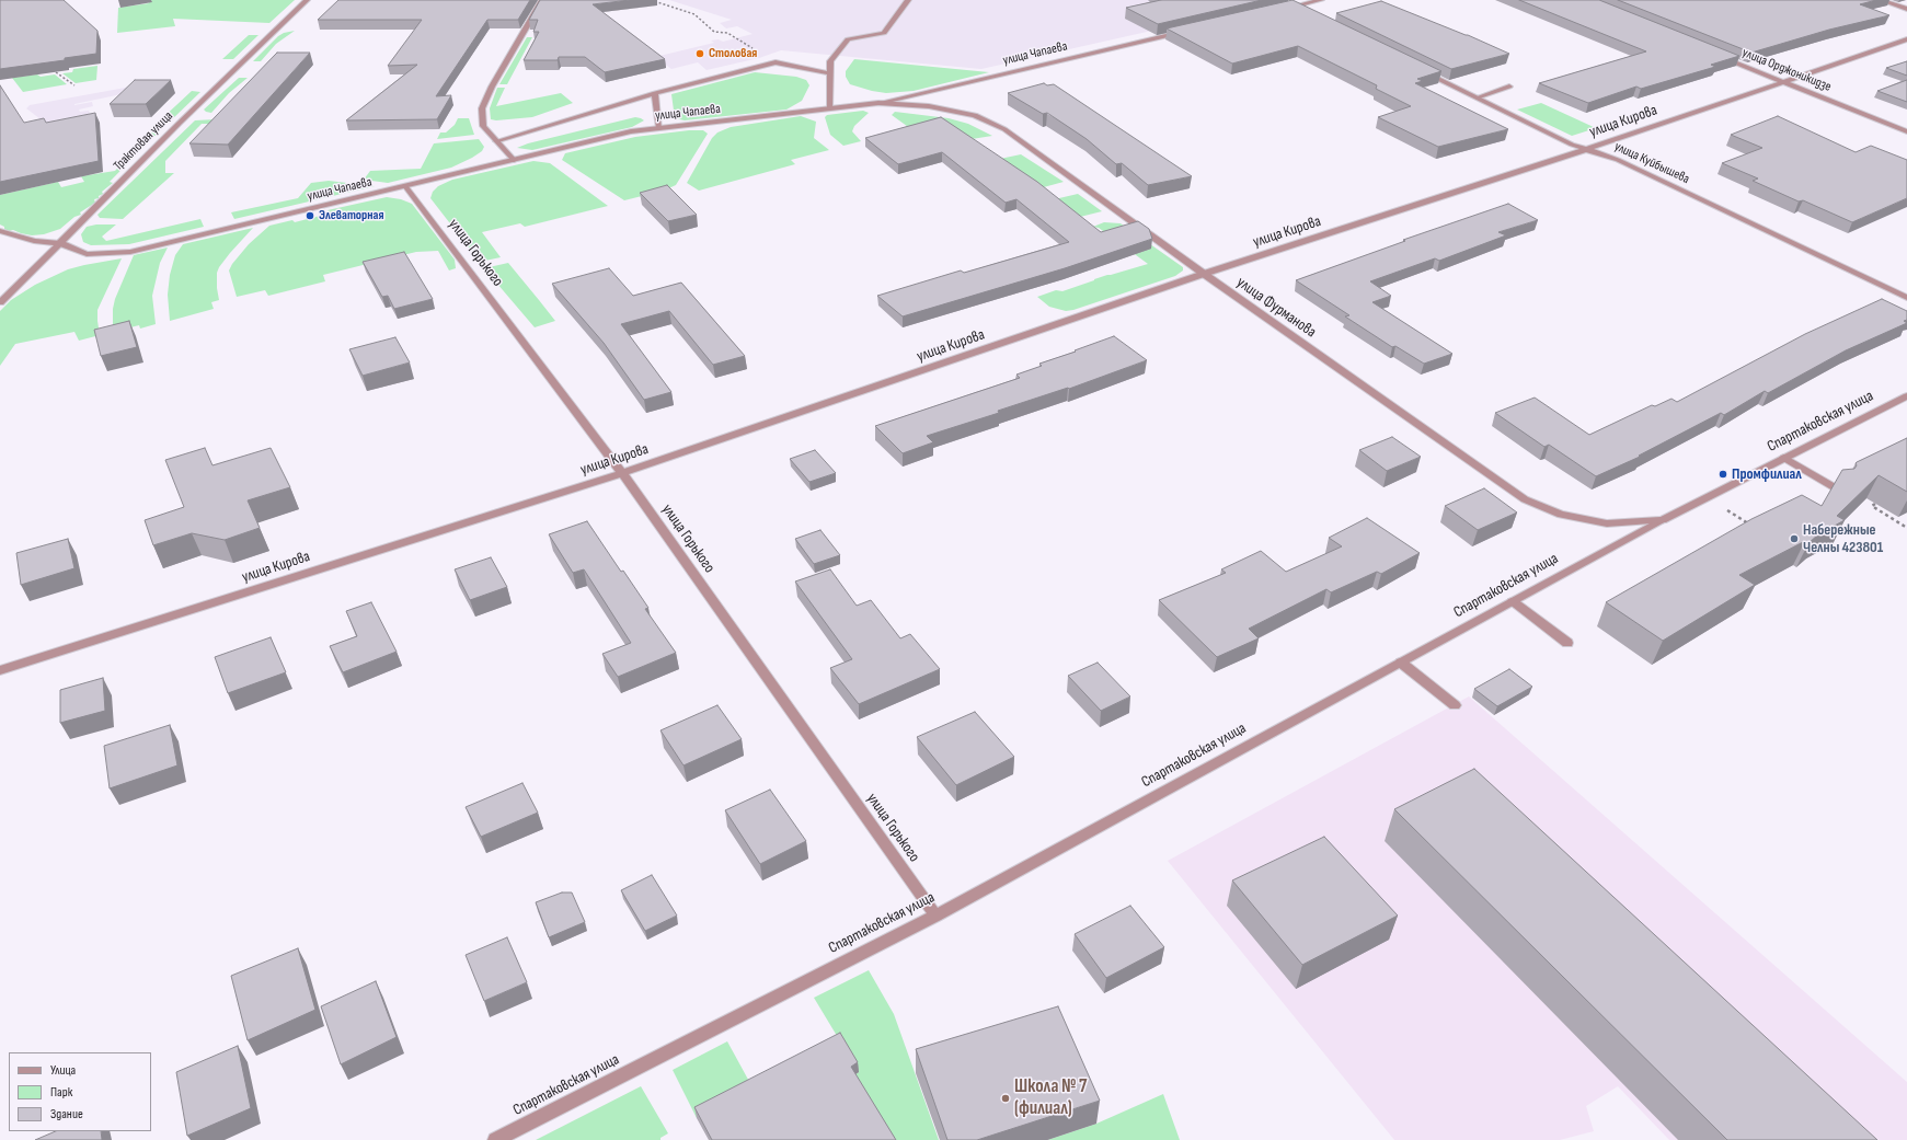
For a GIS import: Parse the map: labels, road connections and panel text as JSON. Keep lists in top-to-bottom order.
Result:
{
  "streets": {
    "street": [
      "улица Чапаева",
      "улица Орджоникидзе",
      "улица Кирова",
      "Трактовая улица",
      "улица Куйбышева",
      "улица Горького",
      "улица Фурманова",
      "Спартаковская улица"
    ]
  },
  "crossings": [
    ["улица Чапаева", "Трактовая улица"],
    ["улица Чапаева", "улица Горького"],
    ["улица Чапаева", "улица Фурманова"],
    ["улица Орджоникидзе", "улица Кирова"],
    ["улица Кирова", "улица Куйбышева"],
    ["улица Кирова", "улица Горького"],
    ["улица Кирова", "улица Фурманова"],
    ["улица Горького", "Спартаковская улица"],
    ["улица Фурманова", "Спартаковская улица"]
  ],
  "places": [
    "Столовая",
    "Элеваторная",
    "Промфилиал",
    "Набережные Челны 423801",
    "Школа № 7 (филиал)"
  ],
  "legend": ["Улица", "Парк", "Здание"]
}
